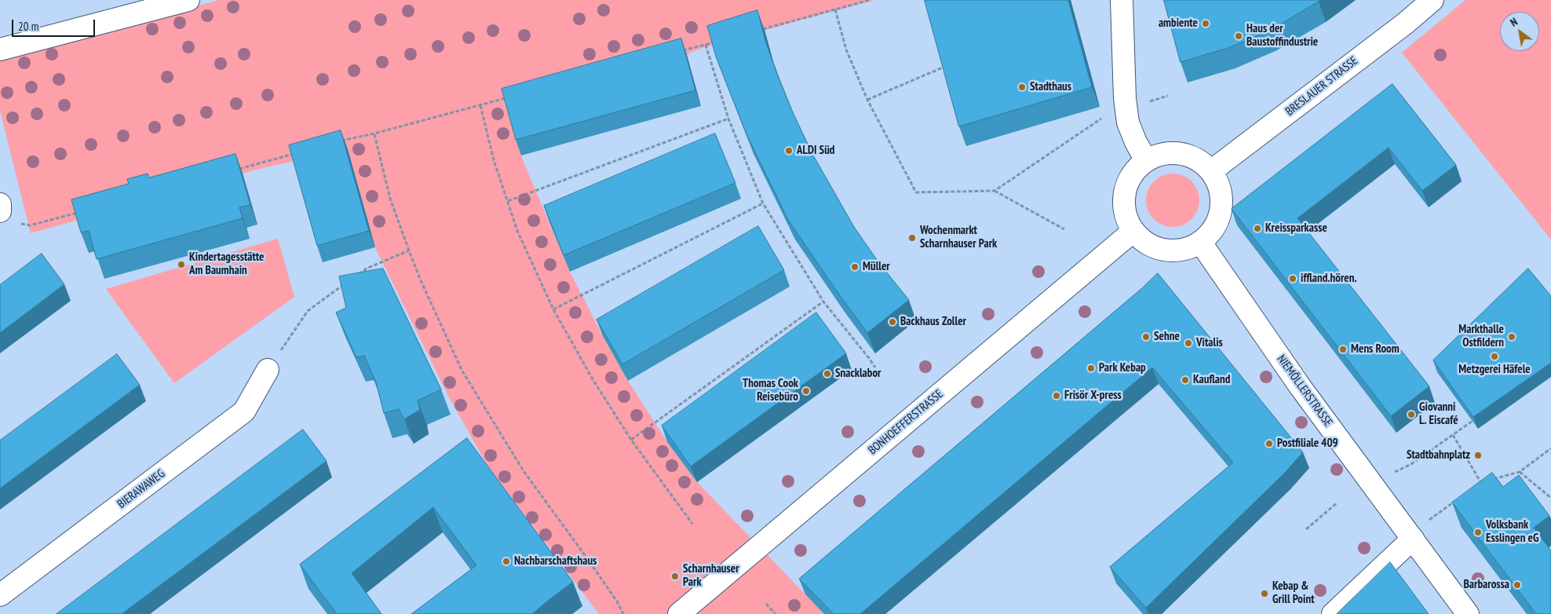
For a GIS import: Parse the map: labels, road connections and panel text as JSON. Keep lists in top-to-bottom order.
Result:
{
  "streets": {
    "main road": [
      "BRESLAUER STRASSE",
      "NIEMÖLLERSTRASSE",
      "BONHOEFFERSTRASSE",
      "BIERAWAWEG"
    ]
  },
  "crossings": [
    ["BRESLAUER STRASSE", "NIEMÖLLERSTRASSE"],
    ["BRESLAUER STRASSE", "BONHOEFFERSTRASSE"],
    ["NIEMÖLLERSTRASSE", "BONHOEFFERSTRASSE"]
  ],
  "places": [
    "ambiente",
    "Haus der Baustoffindustrie",
    "Stadthaus",
    "ALDI Süd",
    "Kreissparkasse",
    "Wochenmarkt Scharnhauser Park",
    "Kindertagesstätte Am Baumhain",
    "Müller",
    "iffland.hören.",
    "Backhaus Zoller",
    "Sehne",
    "Markthalle Ostfildern",
    "Vitalis",
    "Mens Room",
    "Metzgerei Häfele",
    "Park Kebap",
    "Snacklabor",
    "Kaufland",
    "Thomas Cook Reisebüro",
    "Frisör X-press",
    "Giovanni L. Eiscafé",
    "Postfiliale 409",
    "Stadtbahnplatz",
    "Volksbank Esslingen eG",
    "Nachbarschaftshaus",
    "Scharnhauser Park",
    "Barbarossa",
    "Kebap & Grill Point"
  ],
  "scale_bar": "20 m",
  "north": "top left"
}
